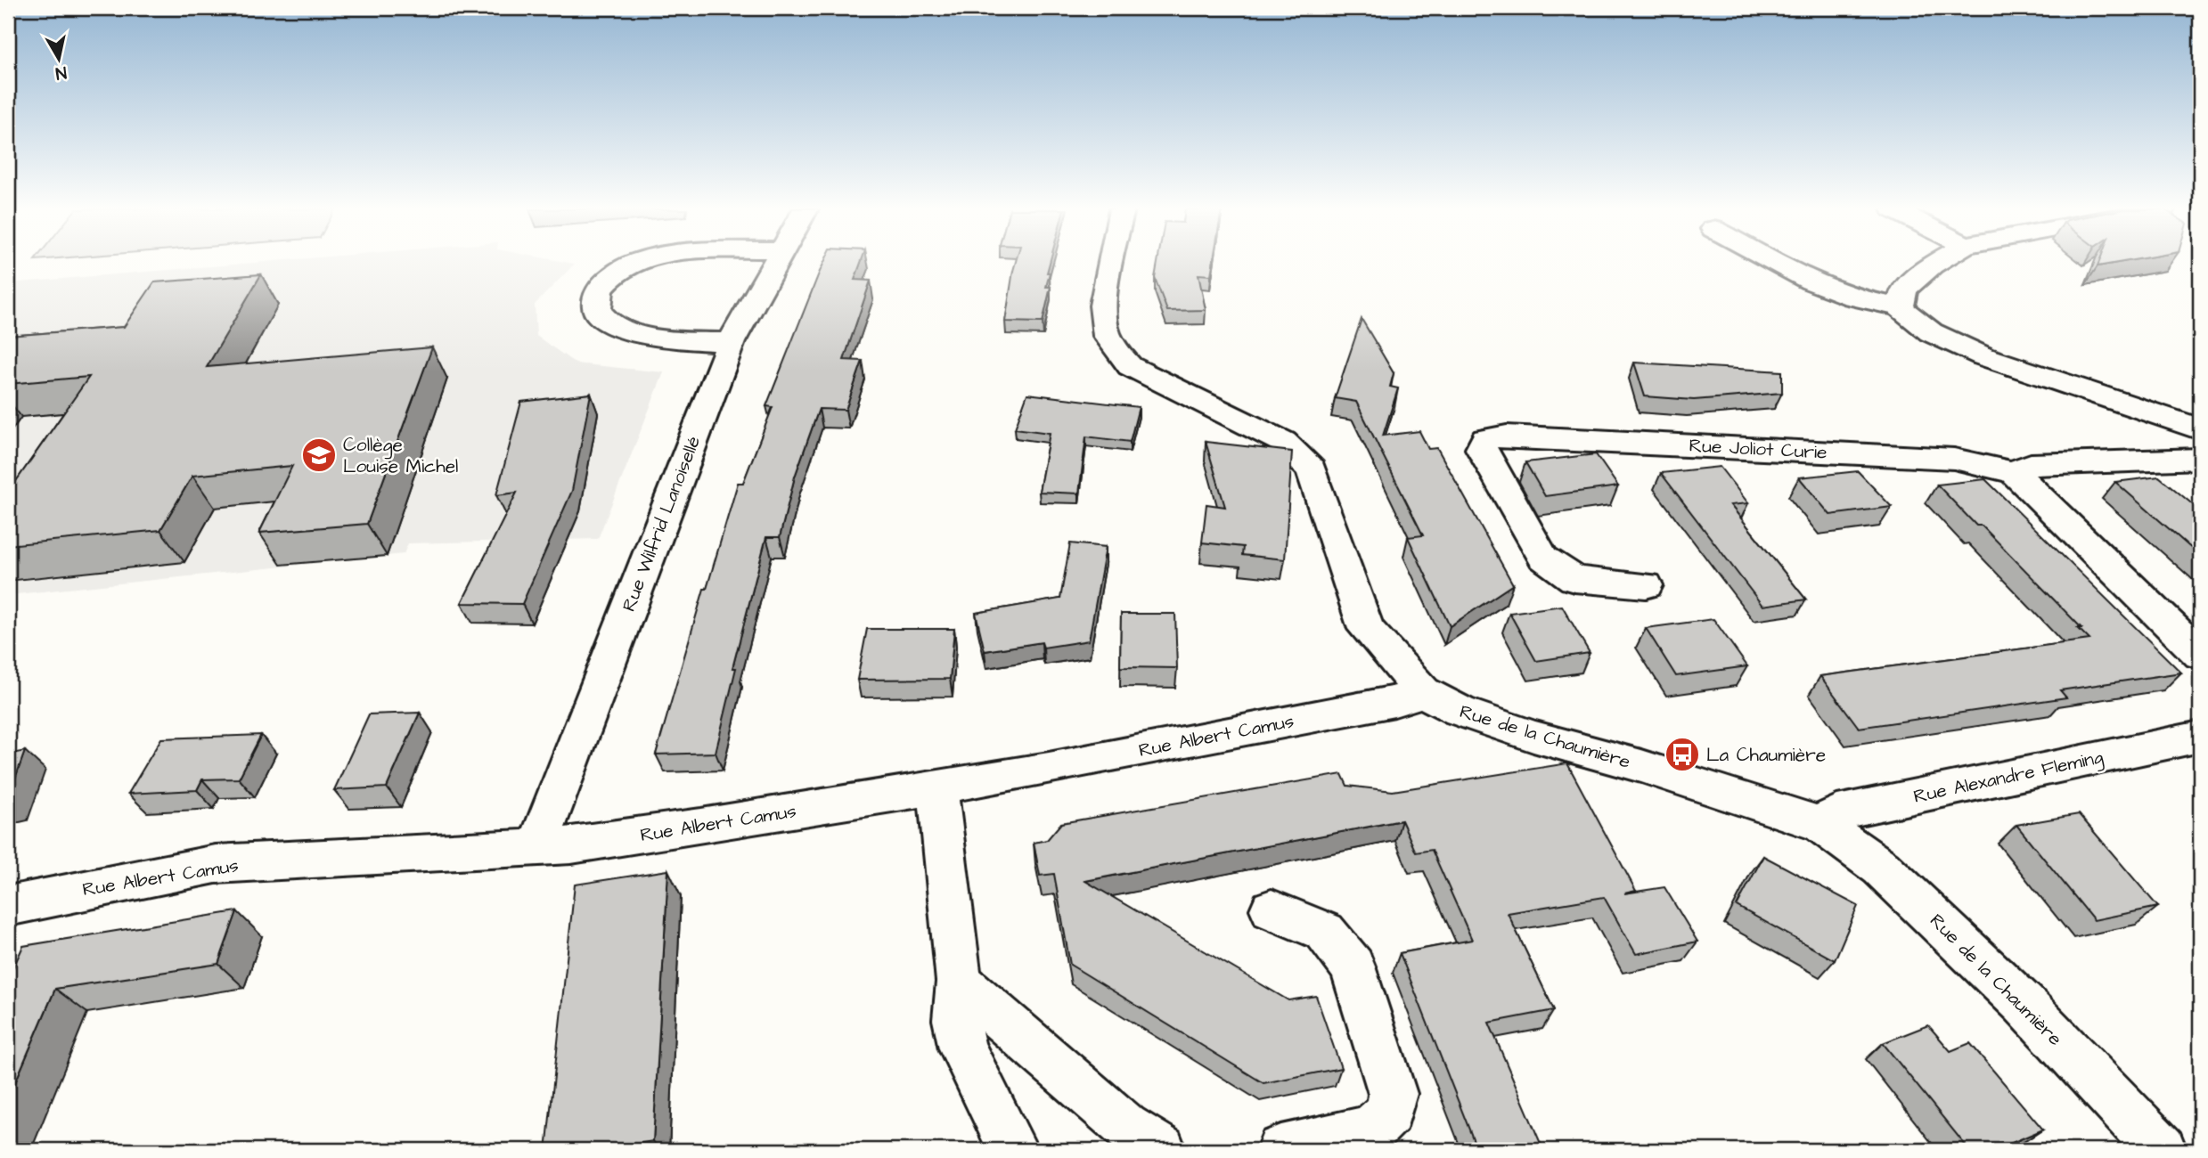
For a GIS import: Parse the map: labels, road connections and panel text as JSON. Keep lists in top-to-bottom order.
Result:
{
  "streets": {
    "street": [
      "Rue Joliot Curie",
      "Rue Wilfrid Lanoisellé",
      "Rue Albert Camus",
      "Rue de la Chaumière",
      "Rue Alexandre Fleming"
    ]
  },
  "crossings": [
    ["Rue Wilfrid Lanoisellé", "Rue Albert Camus"],
    ["Rue Albert Camus", "Rue de la Chaumière"],
    ["Rue de la Chaumière", "Rue Alexandre Fleming"]
  ],
  "places": {
    "school or university": ["Collège Louise Michel"],
    "bus stop": ["La Chaumière"]
  },
  "north": "bottom"
}
